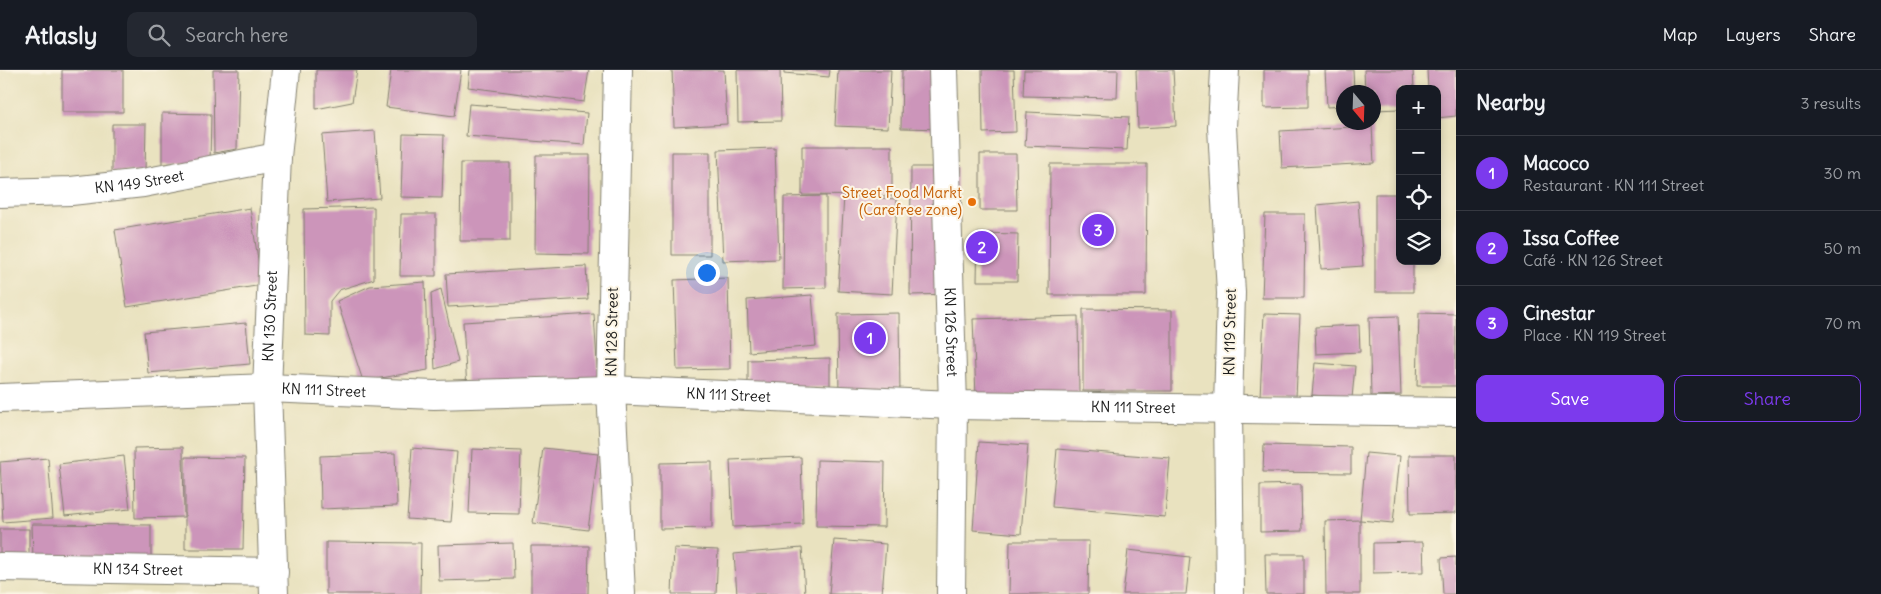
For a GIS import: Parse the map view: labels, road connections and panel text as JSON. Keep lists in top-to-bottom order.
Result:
{
  "streets": {
    "street": [
      "KN 149 Street",
      "KN 130 Street",
      "KN 128 Street",
      "KN 126 Street",
      "KN 119 Street",
      "KN 111 Street",
      "KN 134 Street"
    ]
  },
  "crossings": [
    ["KN 149 Street", "KN 130 Street"],
    ["KN 130 Street", "KN 111 Street"],
    ["KN 130 Street", "KN 134 Street"],
    ["KN 128 Street", "KN 111 Street"],
    ["KN 126 Street", "KN 111 Street"],
    ["KN 119 Street", "KN 111 Street"]
  ],
  "places": ["Street Food Markt (Carefree zone)"],
  "north": "bottom",
  "page": {
    "header": "Atlasly",
    "search": "Search here",
    "nav": ["Map", "Layers", "Share"],
    "heading": ["Nearby", "3 results"],
    "map_buttons": ["+", "−"],
    "list": [
      {
        "mark": "1",
        "name": "Macoco",
        "note": "Restaurant · KN 111 Street",
        "value": "30 m"
      },
      {
        "mark": "2",
        "name": "Issa Coffee",
        "note": "Café · KN 126 Street",
        "value": "50 m"
      },
      {
        "mark": "3",
        "name": "Cinestar",
        "note": "Place · KN 119 Street",
        "value": "70 m"
      }
    ],
    "pins": ["3", "2", "1"],
    "buttons": ["Save", "Share"]
  }
}
